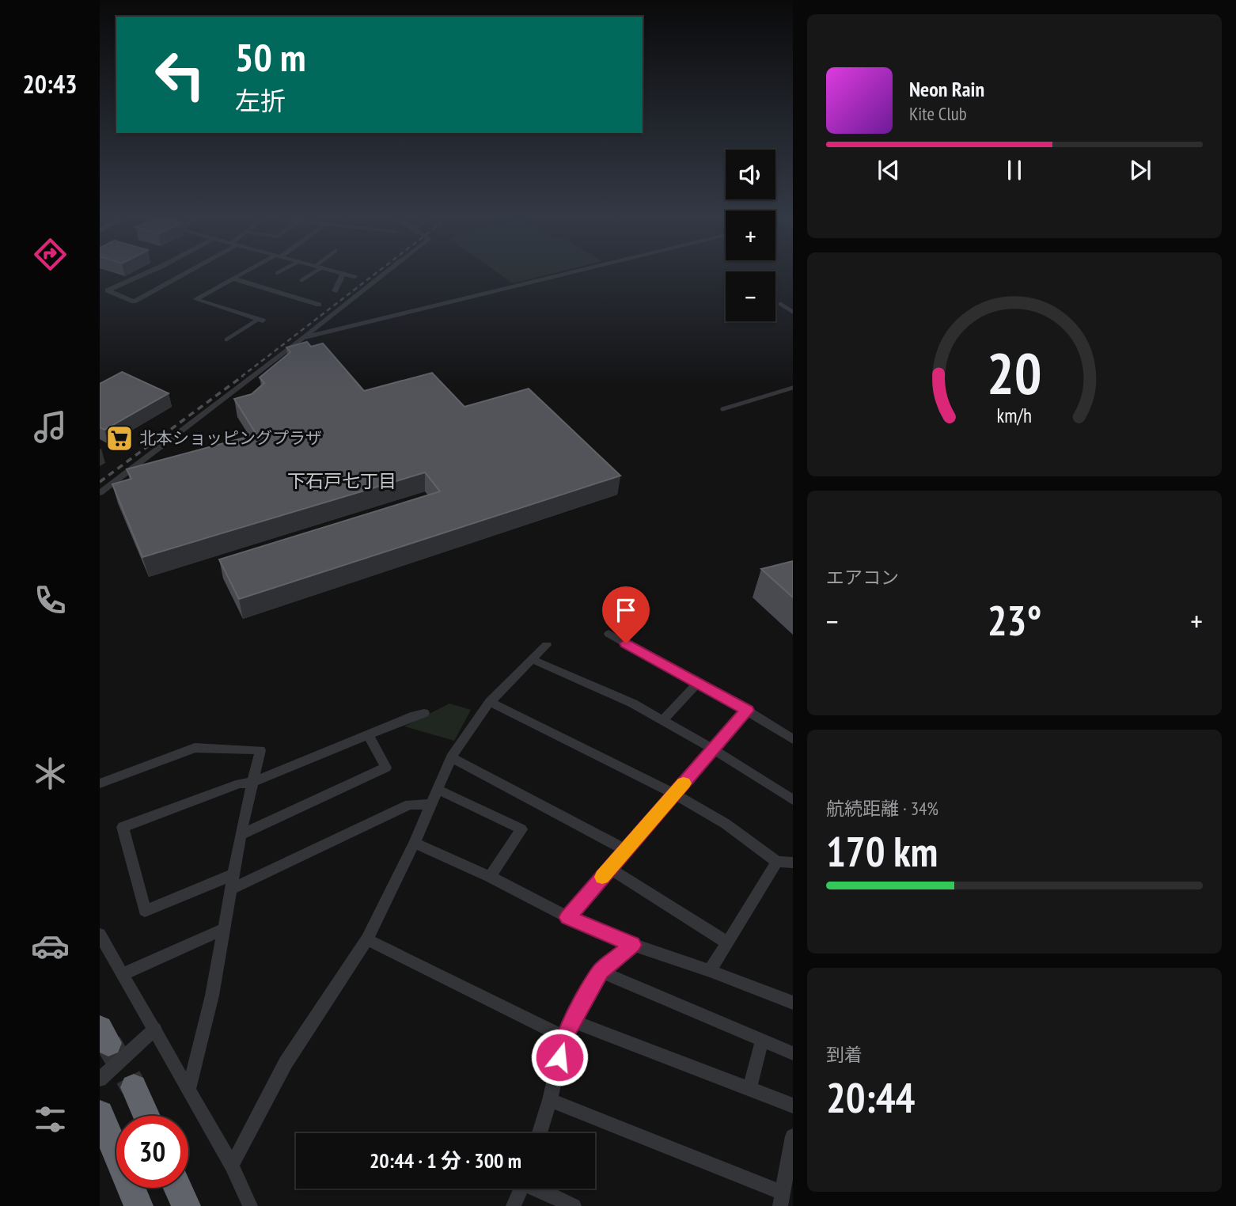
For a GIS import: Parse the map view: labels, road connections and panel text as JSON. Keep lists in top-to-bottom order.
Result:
{
  "districts": ["下石戸七丁目"],
  "places": {
    "supermarket": ["北本ショッピングプラザ"]
  },
  "page": {
    "tabs": "20:43",
    "turn": ["50 m", "左折"],
    "song": ["Neon Rain", "Kite Club"],
    "map_buttons": ["+", "−"],
    "tile": [
      "エアコン",
      ["航続距離 · 34%", "170 km"],
      ["到着", "20:44"]
    ],
    "heat": ["−", "23°", "+"],
    "limit": "30",
    "trip": "20:44 · 1 分 · 300 m",
    "gauge": ["20", "km/h"]
  }
}
